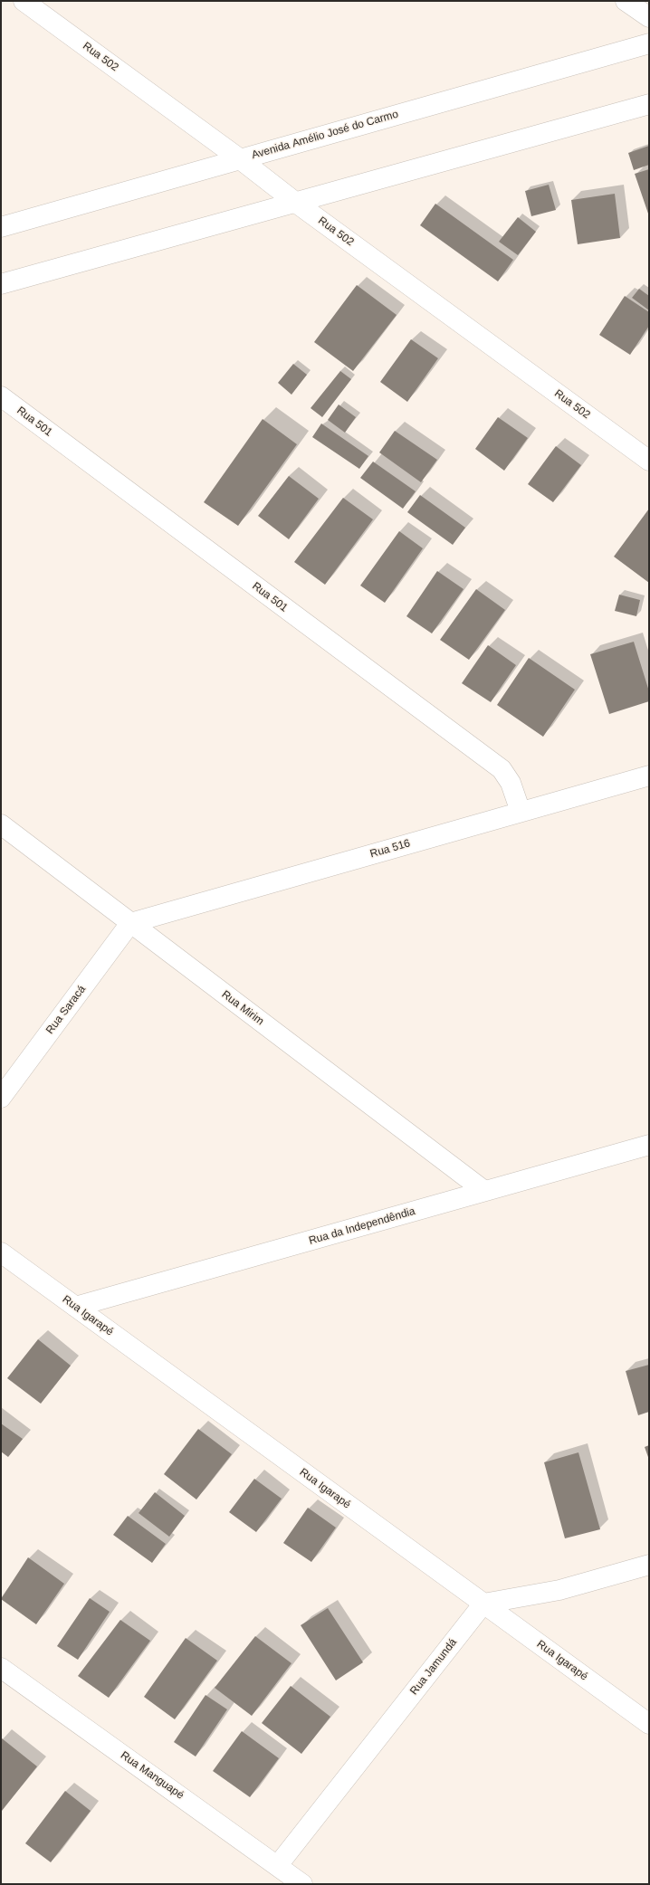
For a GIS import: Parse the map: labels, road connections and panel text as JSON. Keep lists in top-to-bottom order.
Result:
{
  "streets": {
    "street": [
      "Rua 502",
      "Avenida Amélio José do Carmo",
      "Rua 501",
      "Rua 516",
      "Rua Mirim",
      "Rua Saracá",
      "Rua da Independêndia",
      "Rua Igarapé",
      "Rua Jamundá",
      "Rua Manguapé"
    ]
  },
  "crossings": [
    ["Rua 502", "Avenida Amélio José do Carmo"],
    ["Rua 501", "Rua 516"],
    ["Rua 516", "Rua Mirim"],
    ["Rua 516", "Rua Saracá"],
    ["Rua Mirim", "Rua Saracá"],
    ["Rua Mirim", "Rua da Independêndia"],
    ["Rua da Independêndia", "Rua Igarapé"],
    ["Rua Igarapé", "Rua Jamundá"],
    ["Rua Jamundá", "Rua Manguapé"]
  ]
}
